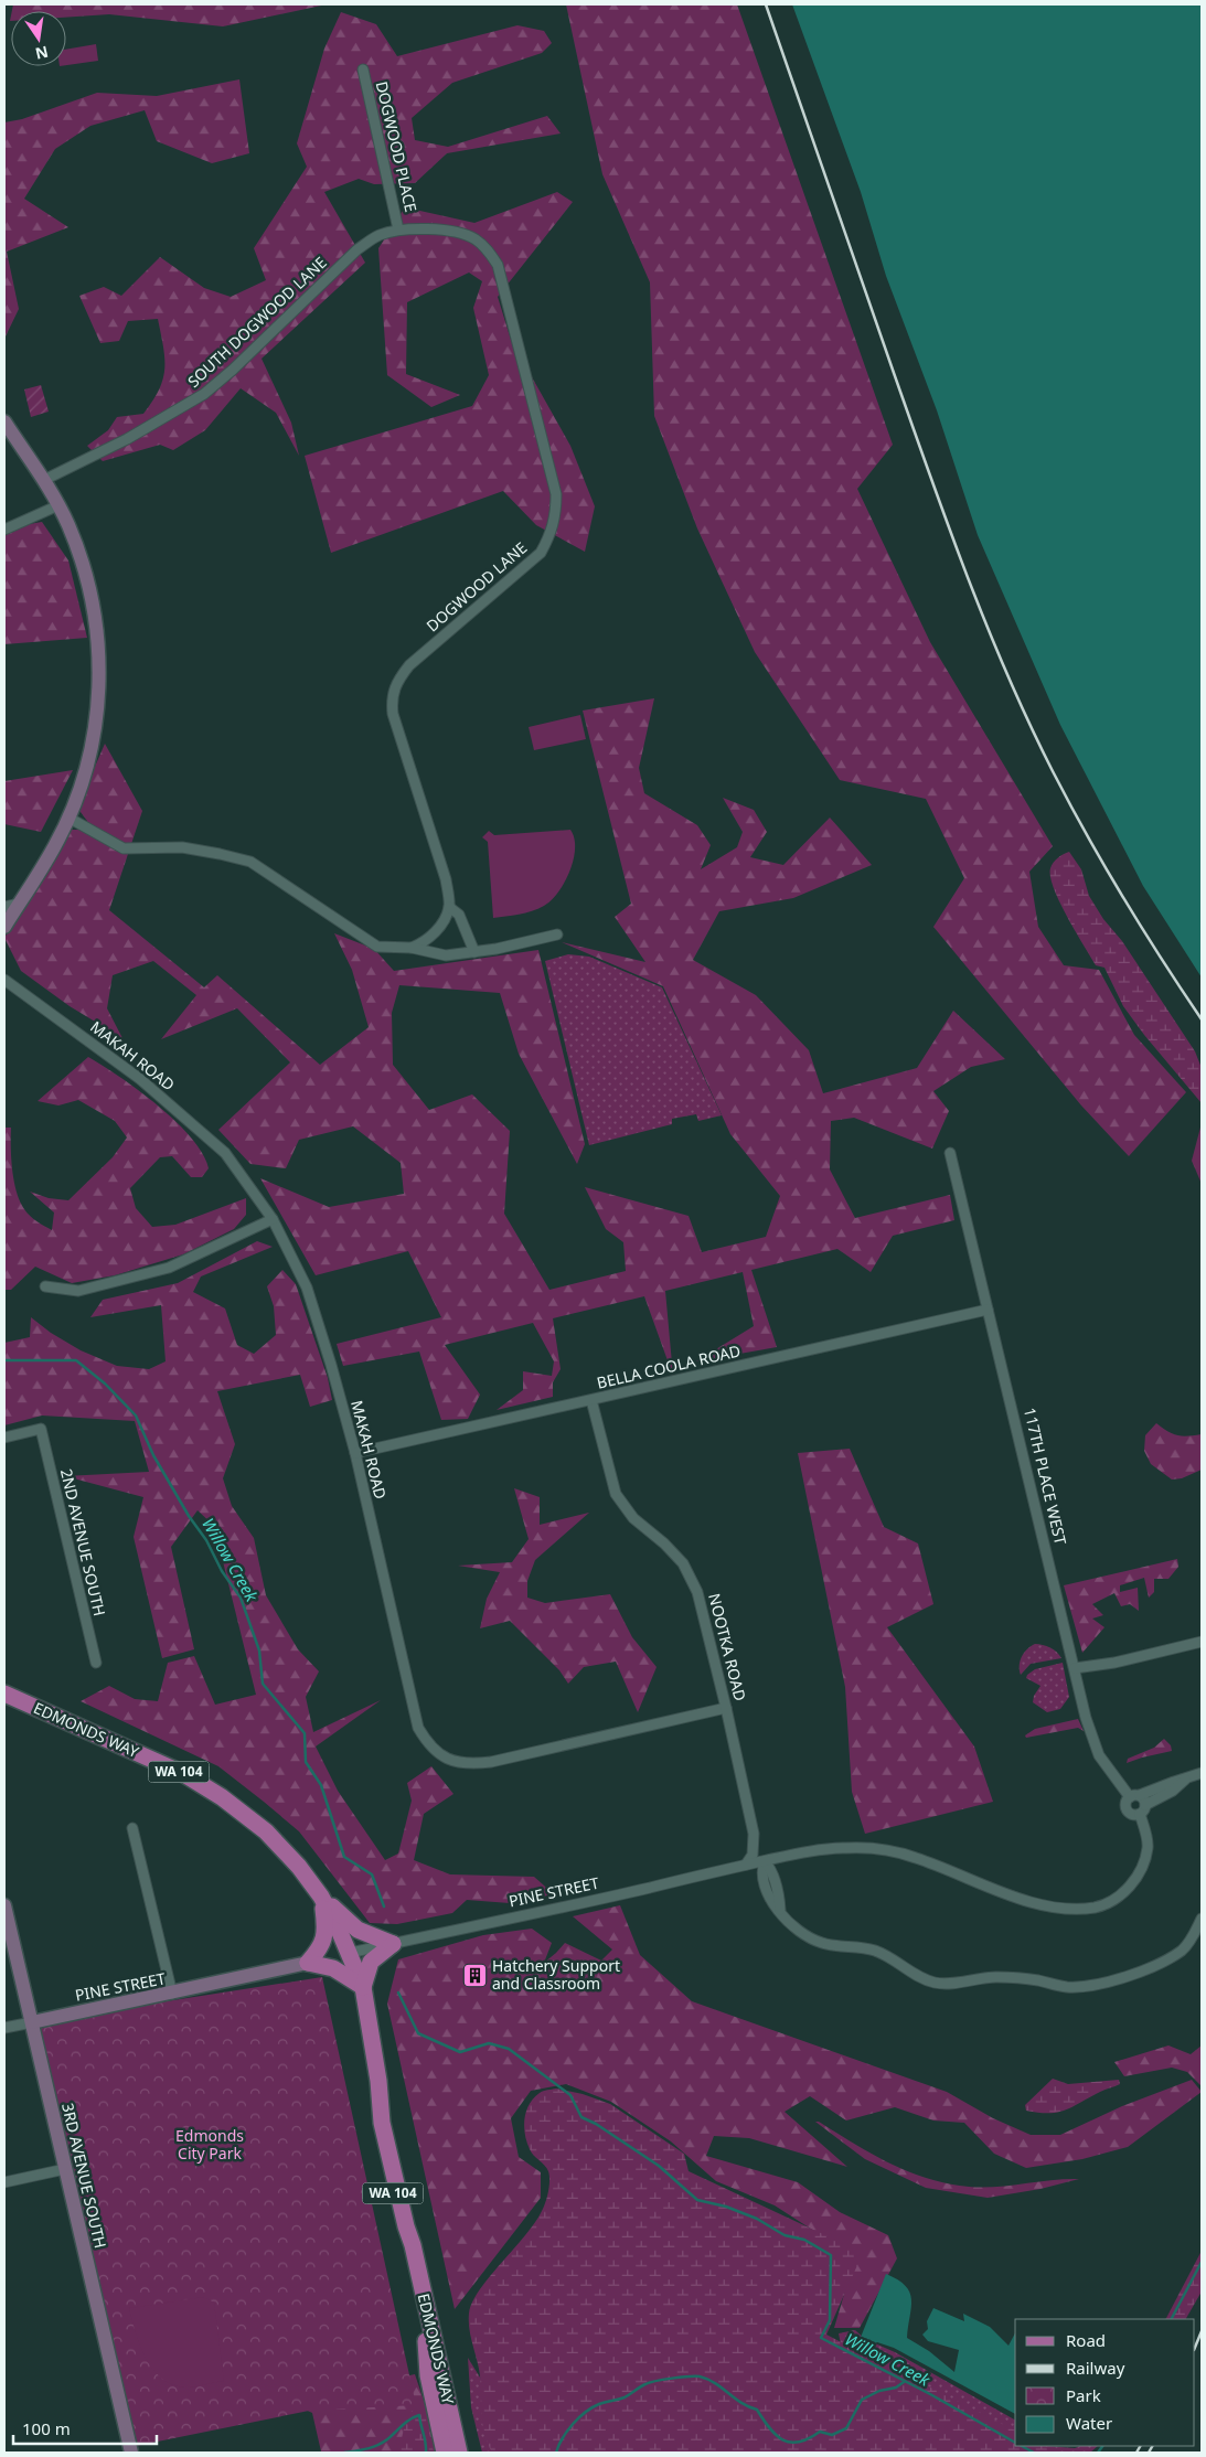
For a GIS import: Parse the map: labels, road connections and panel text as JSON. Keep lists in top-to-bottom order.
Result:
{
  "streets": {
    "main road": ["EDMONDS WAY", "WA 104"],
    "street": [
      "DOGWOOD PLACE",
      "SOUTH DOGWOOD LANE",
      "DOGWOOD LANE",
      "MAKAH ROAD",
      "BELLA COOLA ROAD",
      "117TH PLACE WEST",
      "2ND AVENUE SOUTH",
      "NOOTKA ROAD",
      "PINE STREET",
      "3RD AVENUE SOUTH"
    ]
  },
  "crossings": [
    ["DOGWOOD PLACE", "SOUTH DOGWOOD LANE"],
    ["DOGWOOD PLACE", "DOGWOOD LANE"],
    ["SOUTH DOGWOOD LANE", "DOGWOOD LANE"],
    ["MAKAH ROAD", "BELLA COOLA ROAD"],
    ["MAKAH ROAD", "NOOTKA ROAD"],
    ["BELLA COOLA ROAD", "117TH PLACE WEST"],
    ["BELLA COOLA ROAD", "NOOTKA ROAD"],
    ["117TH PLACE WEST", "PINE STREET"],
    ["NOOTKA ROAD", "PINE STREET"],
    ["EDMONDS WAY", "WA 104"],
    ["EDMONDS WAY", "PINE STREET"],
    ["PINE STREET", "3RD AVENUE SOUTH"]
  ],
  "water": ["Willow Creek"],
  "parks": ["Edmonds City Park"],
  "places": {
    "building": ["Hatchery Support and Classroom"]
  },
  "legend": [
    "Road",
    "Railway",
    "Park",
    "Water"
  ],
  "scale_bar": "100 m",
  "north": "bottom"
}
